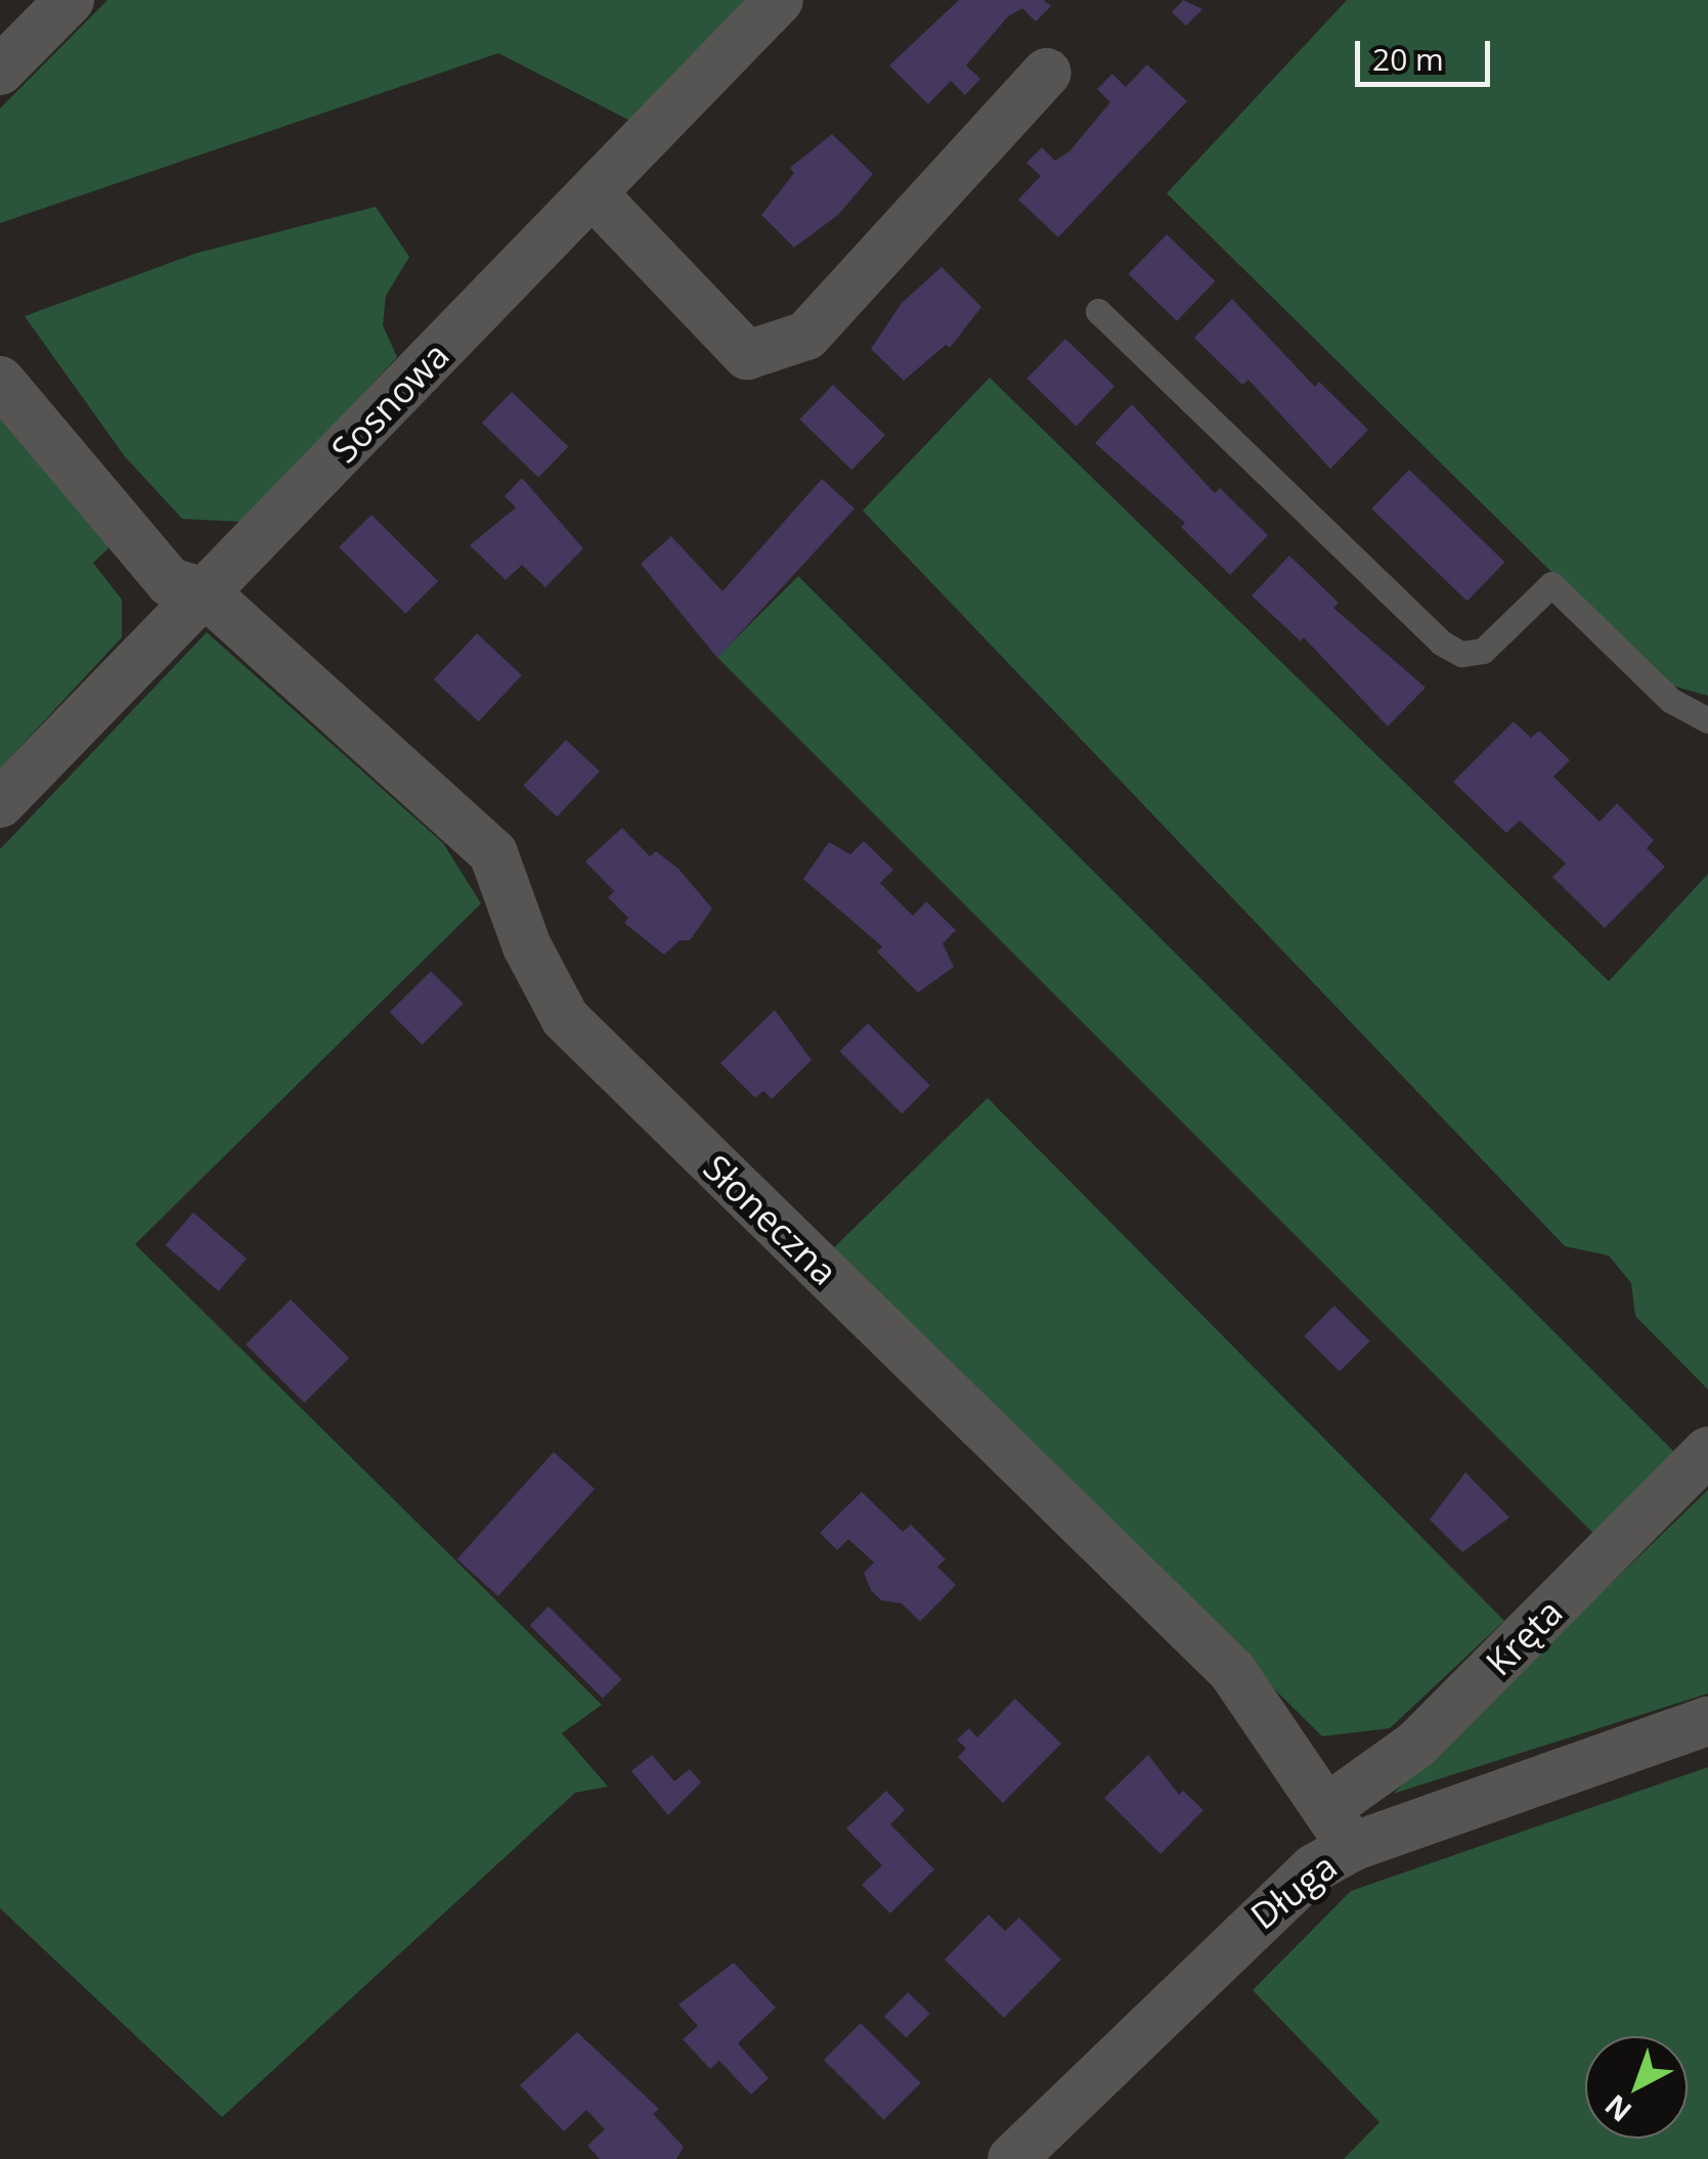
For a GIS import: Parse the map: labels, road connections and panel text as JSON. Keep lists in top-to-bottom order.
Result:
{
  "streets": {
    "street": [
      "Sosnowa",
      "Słoneczna",
      "Kręta",
      "Długa"
    ]
  },
  "crossings": [
    ["Sosnowa", "Słoneczna"],
    ["Słoneczna", "Kręta"],
    ["Słoneczna", "Długa"],
    ["Kręta", "Długa"]
  ],
  "scale_bar": "20 m",
  "north": "bottom left"
}
